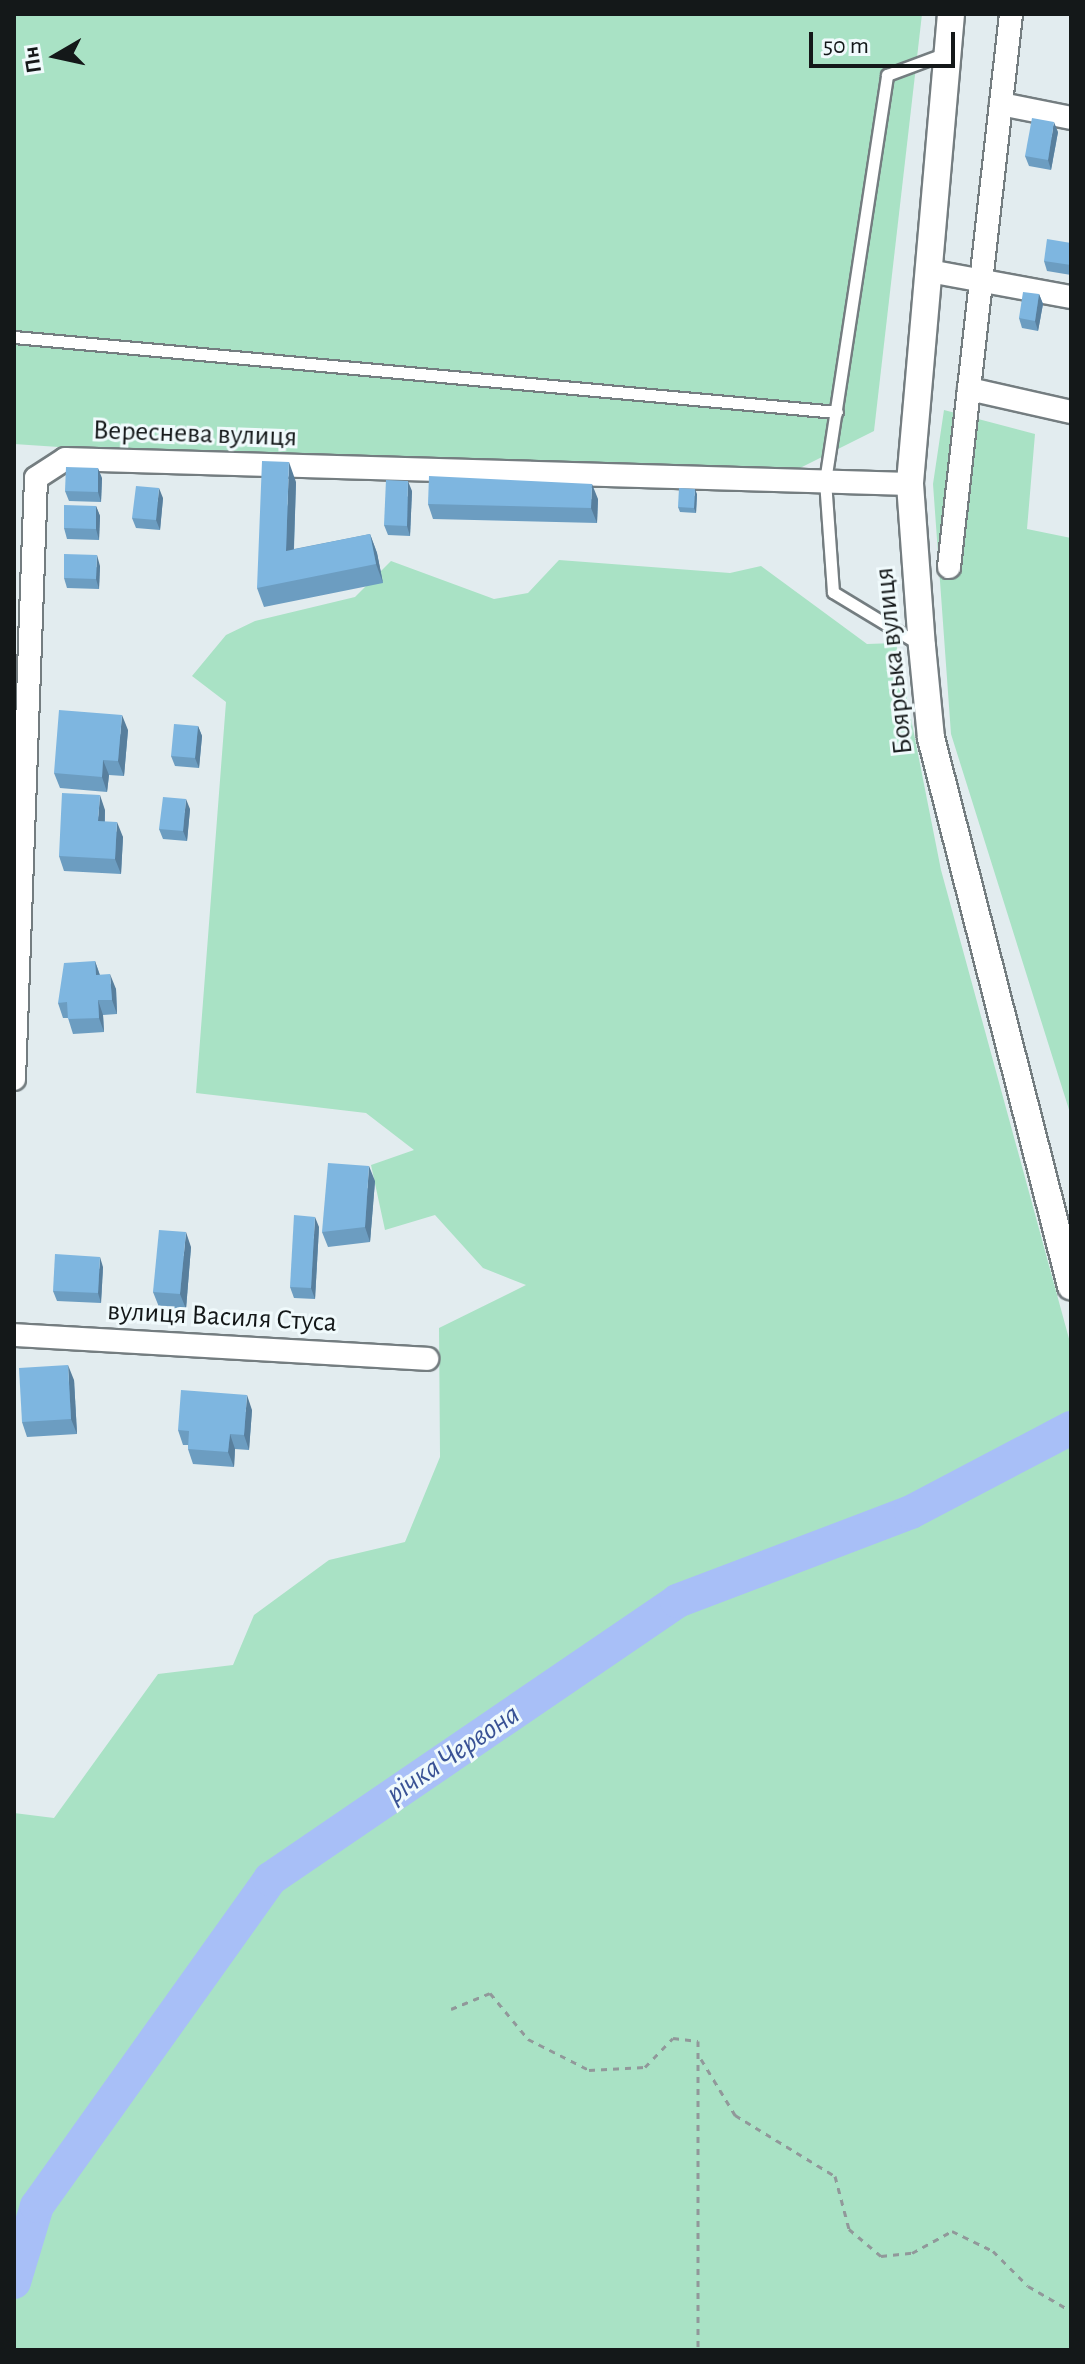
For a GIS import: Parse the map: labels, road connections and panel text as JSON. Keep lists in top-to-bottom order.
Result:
{
  "streets": {
    "street": ["Вереснева вулиця", "Боярська вулиця", "вулиця Василя Стуса"]
  },
  "crossings": [
    ["Вереснева вулиця", "Боярська вулиця"]
  ],
  "water": ["річка Червона"],
  "scale_bar": "50 m",
  "north": "left"
}
